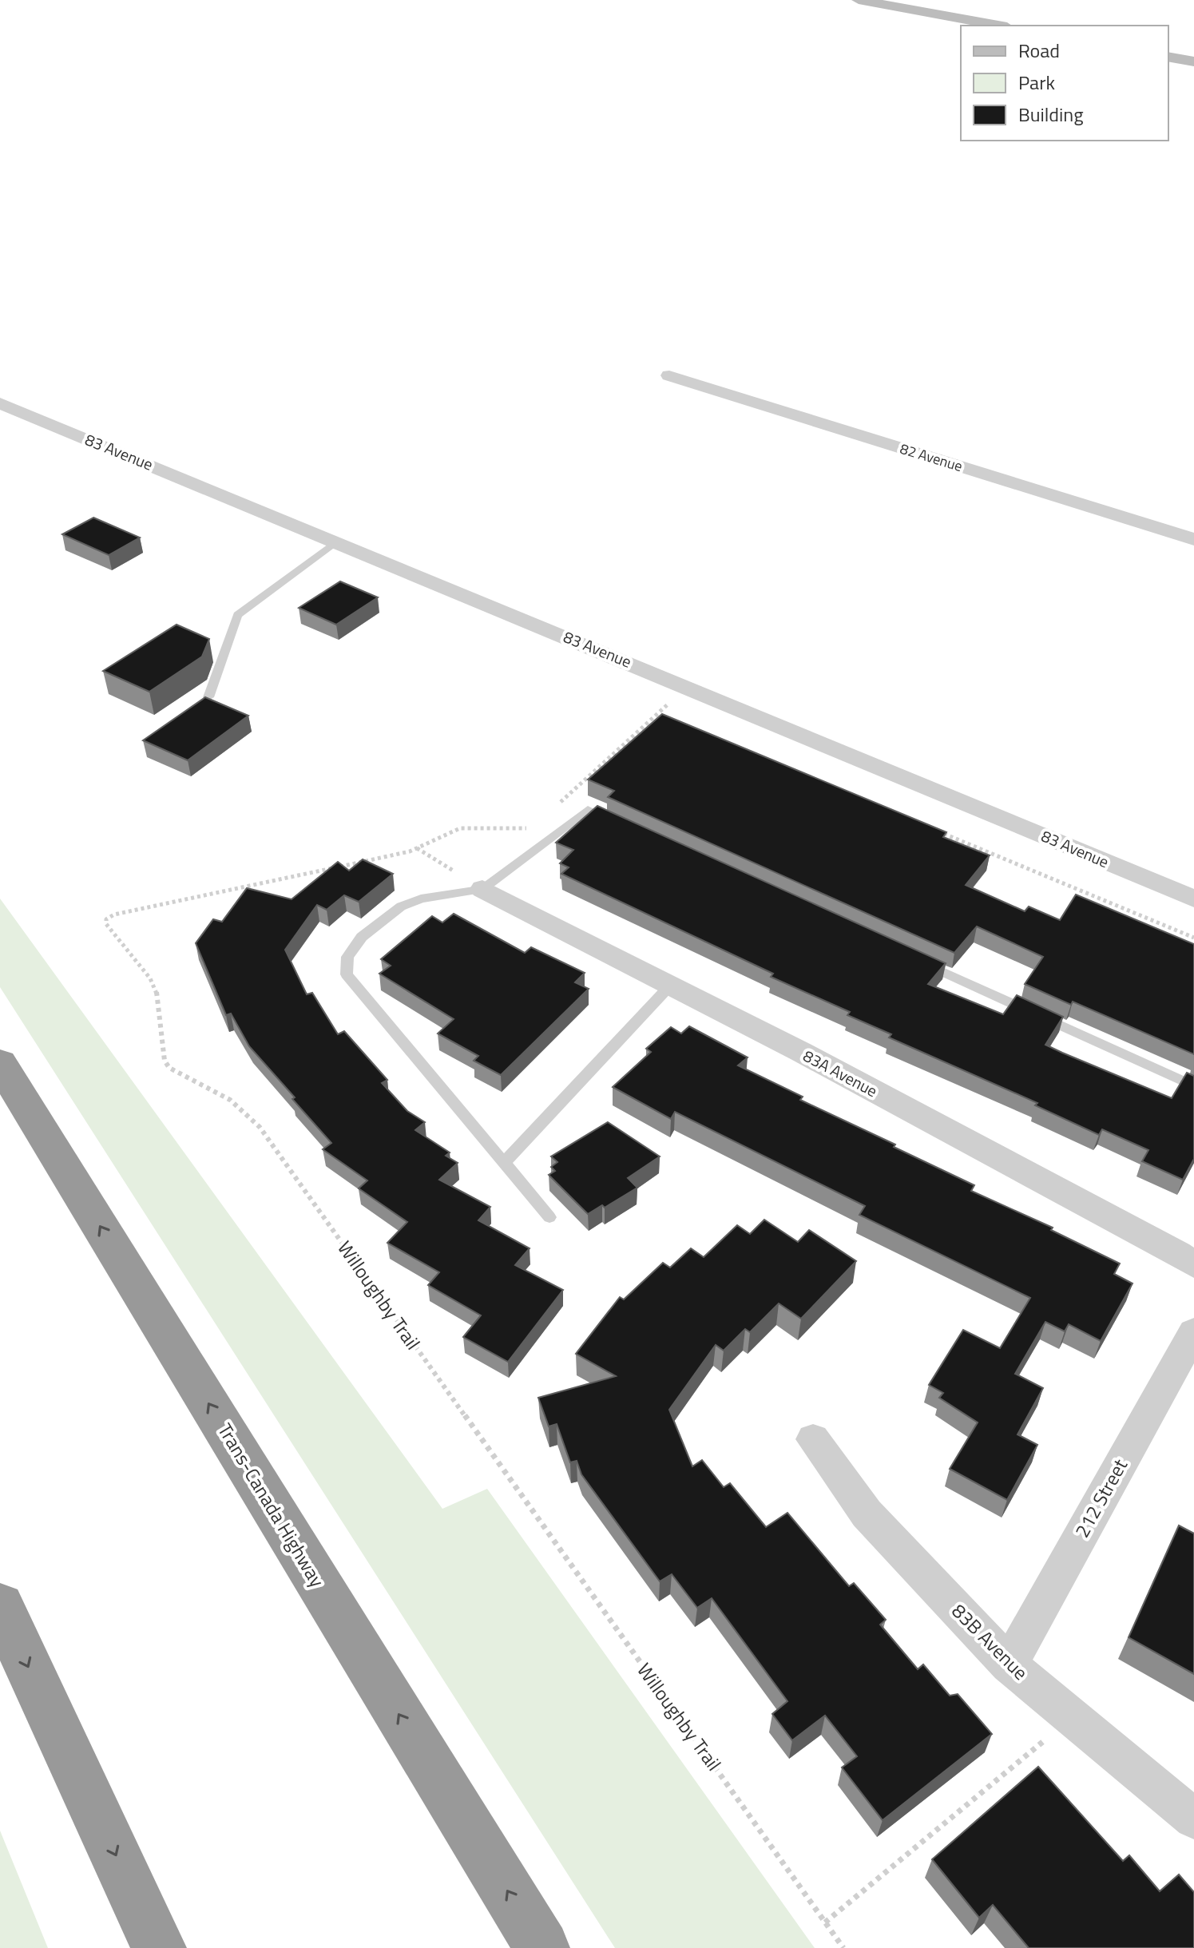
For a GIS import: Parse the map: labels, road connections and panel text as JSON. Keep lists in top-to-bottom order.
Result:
{
  "streets": {
    "highway": ["Trans-Canada Highway"],
    "street": [
      "83 Avenue",
      "82 Avenue",
      "83A Avenue",
      "212 Street",
      "83B Avenue"
    ],
    "path": ["Willoughby Trail"]
  },
  "crossings": [
    ["212 Street", "83B Avenue"]
  ],
  "one_way": ["Trans-Canada Highway"],
  "legend": ["Road", "Park", "Building"]
}
